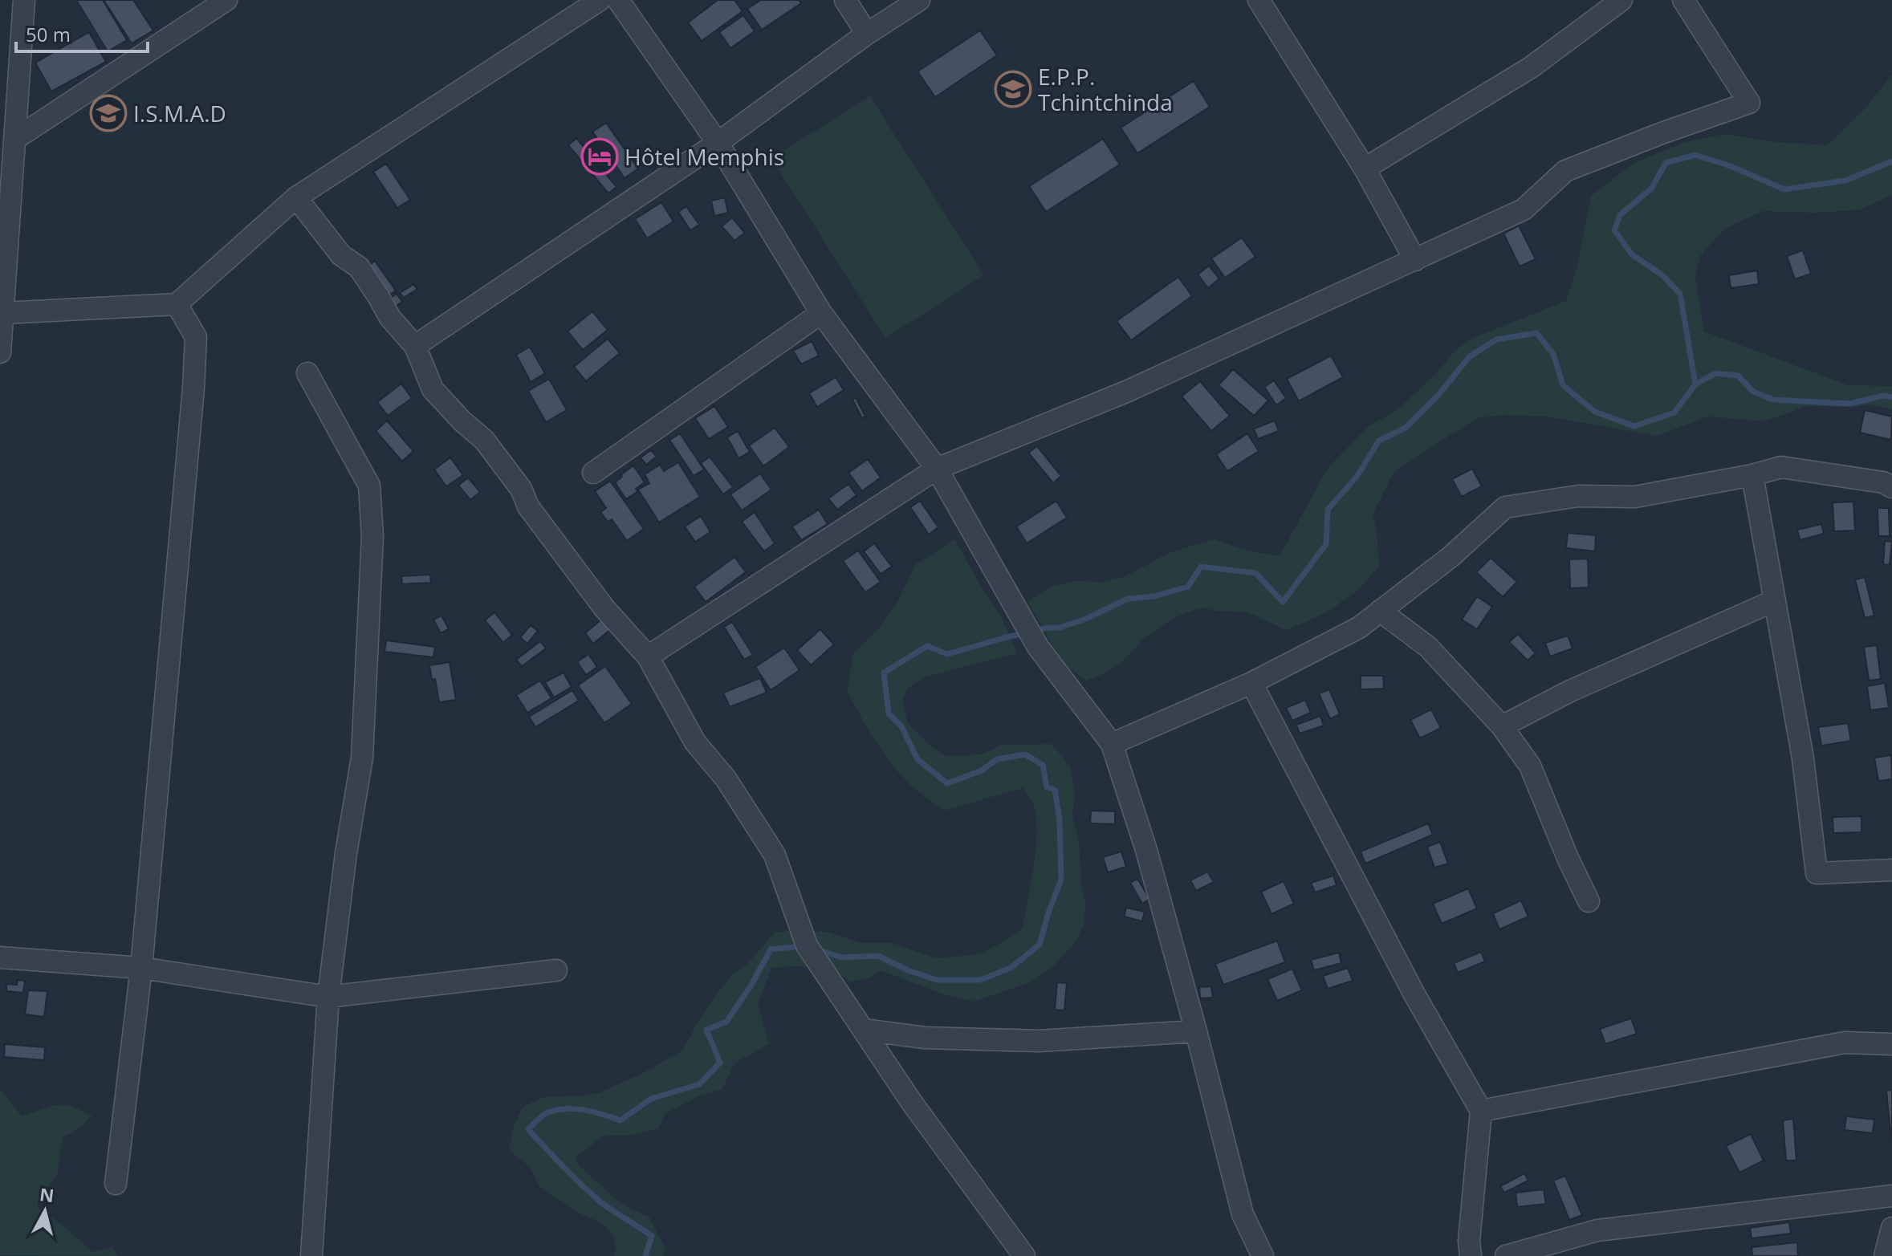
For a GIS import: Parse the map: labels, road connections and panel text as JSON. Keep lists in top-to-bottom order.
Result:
{
  "places": {
    "school or university": ["E.P.P. Tchintchinda", "I.S.M.A.D"],
    "hotel": ["Hôtel Memphis"]
  },
  "scale_bar": "50 m",
  "north": "top"
}
